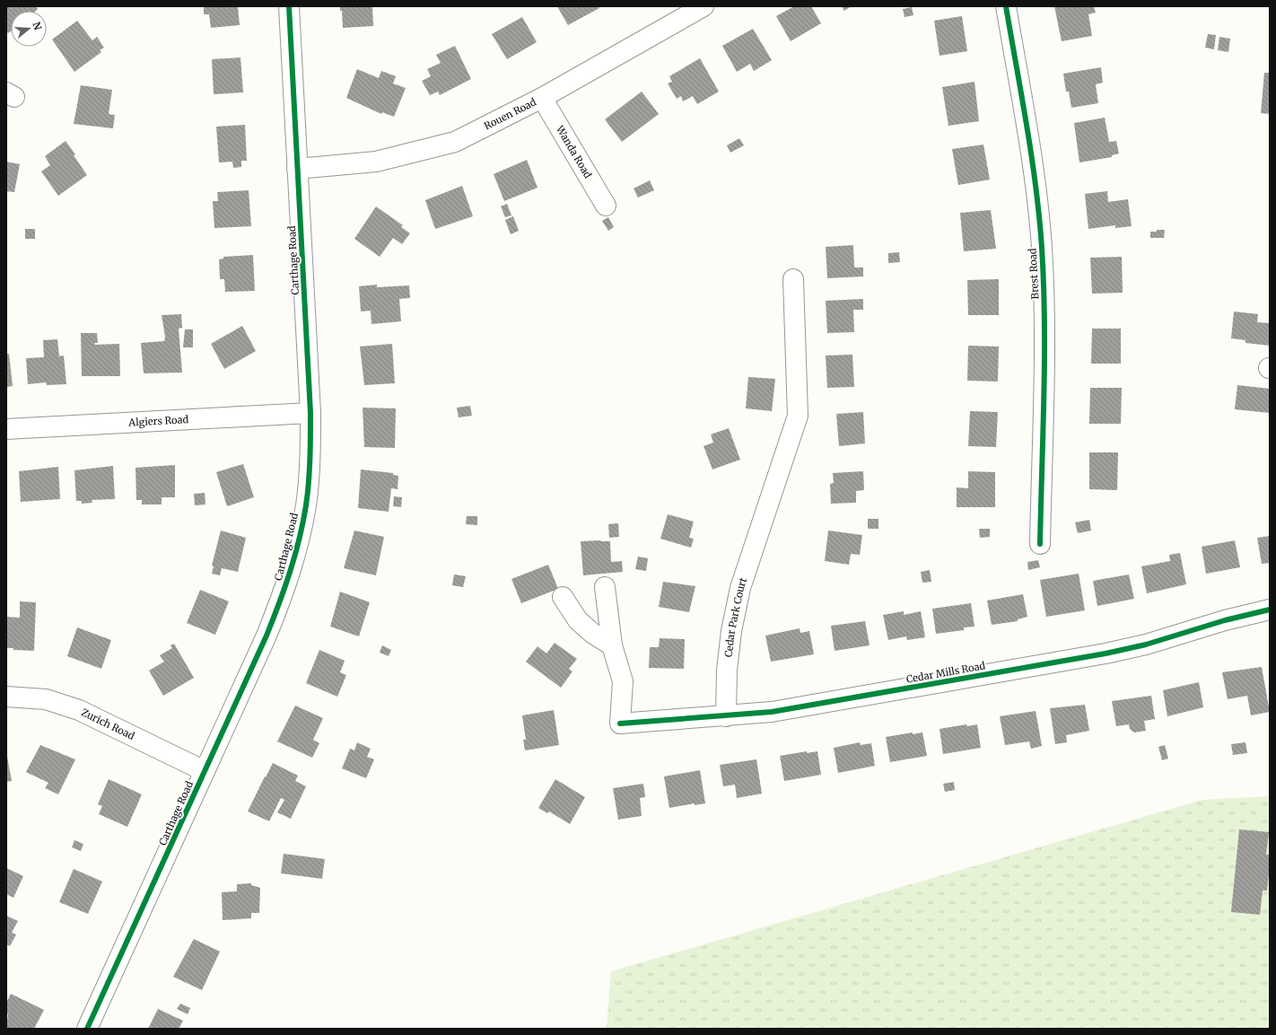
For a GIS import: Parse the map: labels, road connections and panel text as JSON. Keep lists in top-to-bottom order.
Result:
{
  "streets": {
    "street": [
      "Rouen Road",
      "Wanda Road",
      "Carthage Road",
      "Brest Road",
      "Algiers Road",
      "Cedar Park Court",
      "Cedar Mills Road",
      "Zurich Road"
    ]
  },
  "crossings": [
    ["Rouen Road", "Wanda Road"],
    ["Rouen Road", "Carthage Road"],
    ["Carthage Road", "Algiers Road"],
    ["Carthage Road", "Zurich Road"],
    ["Cedar Park Court", "Cedar Mills Road"]
  ],
  "north": "right"
}
